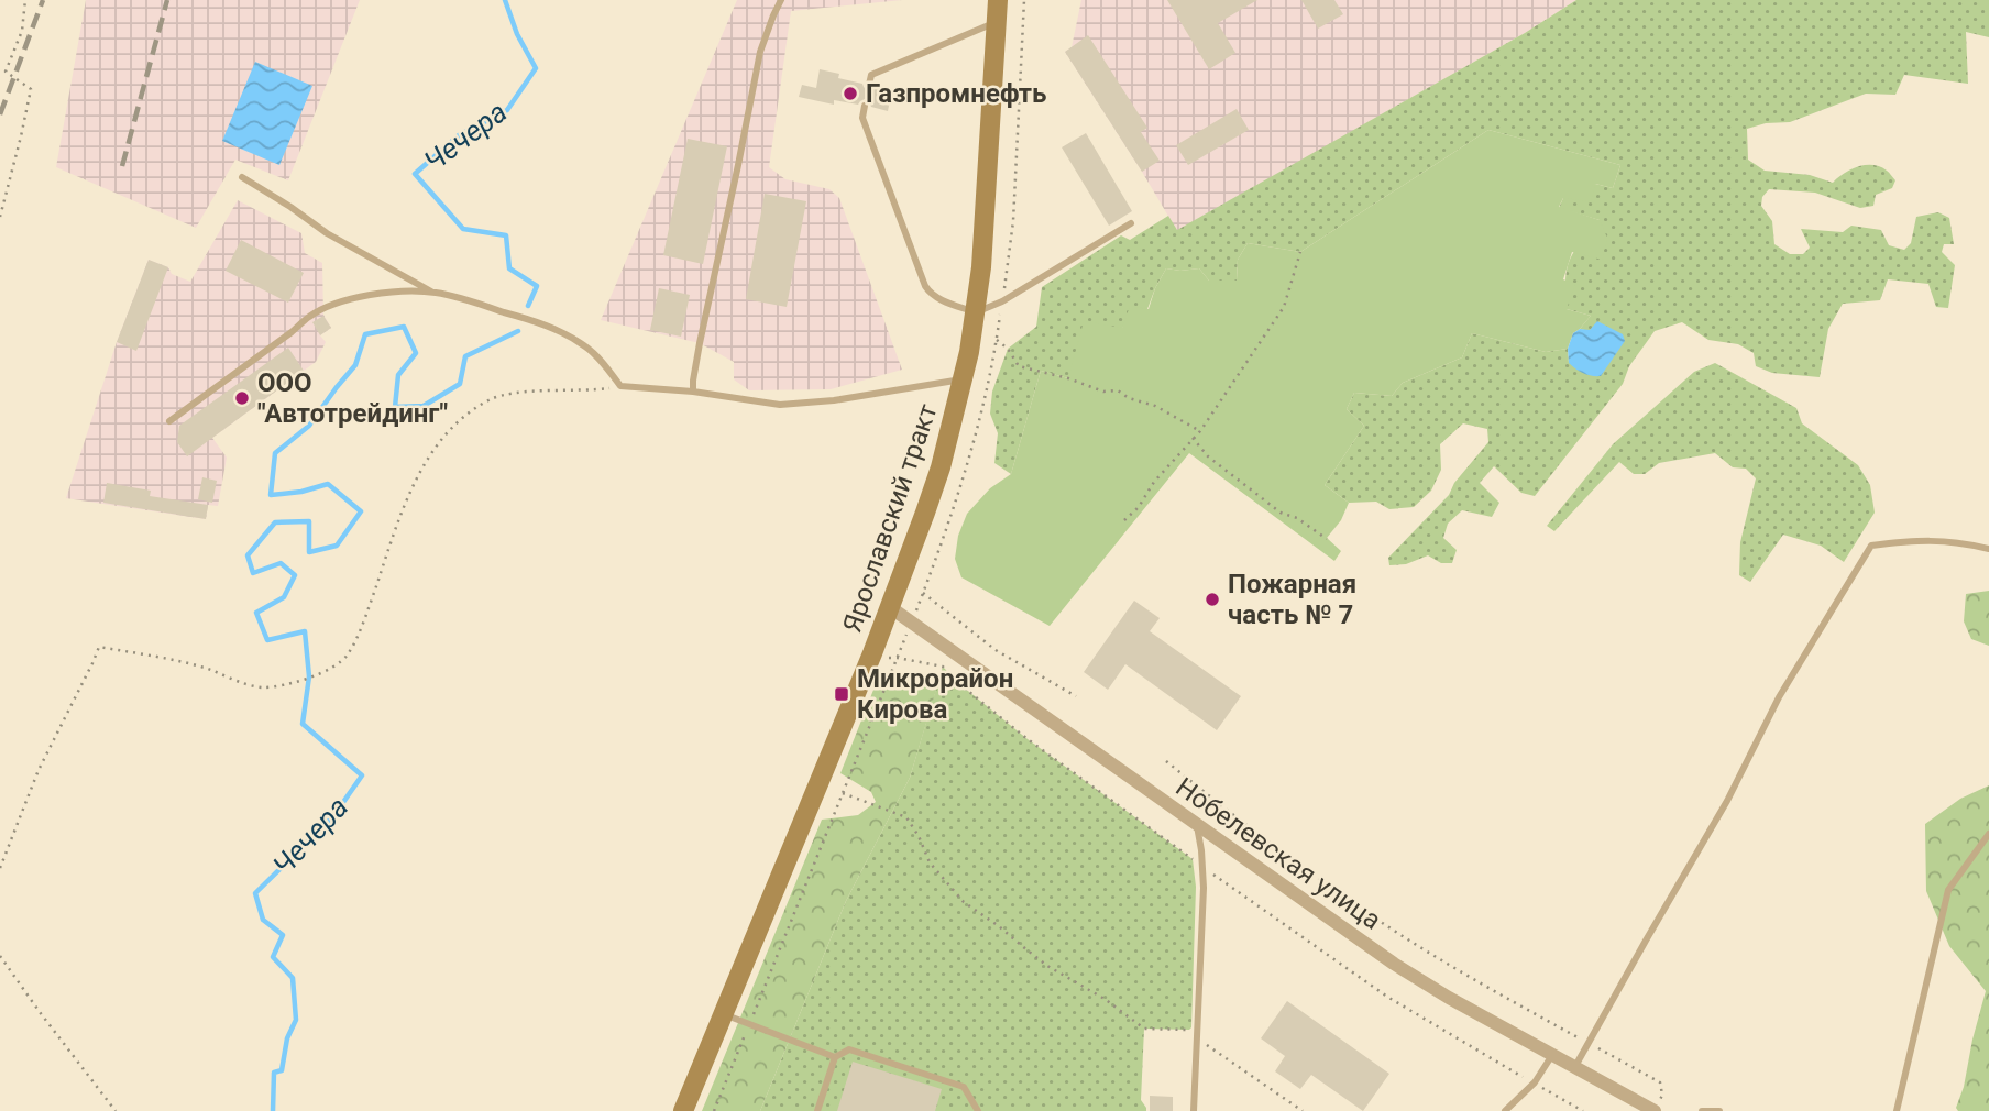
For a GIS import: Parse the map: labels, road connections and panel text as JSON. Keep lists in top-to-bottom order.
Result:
{
  "streets": {
    "street": ["Ярославский тракт", "Нобелевская улица"]
  },
  "crossings": [
    ["Ярославский тракт", "Нобелевская улица"]
  ],
  "water": ["Чечера"],
  "places": {
    "other": ["Газпромнефть", "ООО \"Автотрейдинг\"", "Пожарная часть № 7"],
    "transit": ["Микрорайон Кирова"]
  }
}
